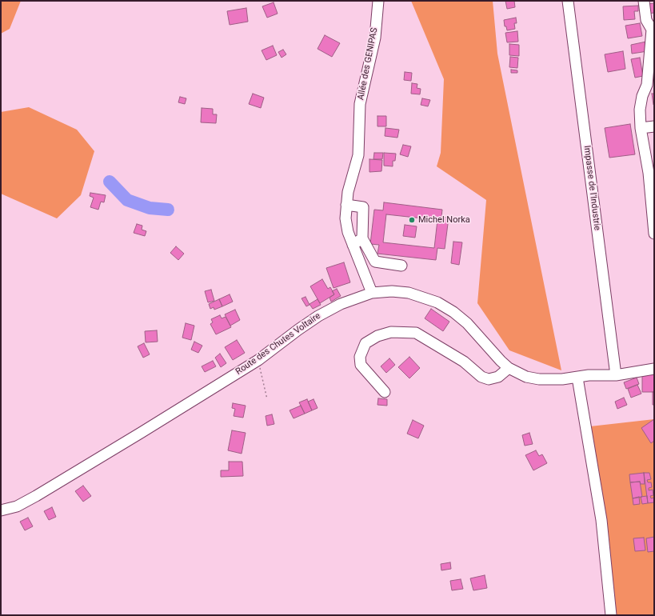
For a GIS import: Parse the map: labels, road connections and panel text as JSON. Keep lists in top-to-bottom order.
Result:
{
  "streets": {
    "street": ["Allée des GENIPAS", "Impasse de l'Industrie", "Route des Chutes Voltaire"]
  },
  "crossings": [
    ["Allée des GENIPAS", "Route des Chutes Voltaire"],
    ["Impasse de l'Industrie", "Route des Chutes Voltaire"]
  ],
  "places": ["Michel Norka"]
}
